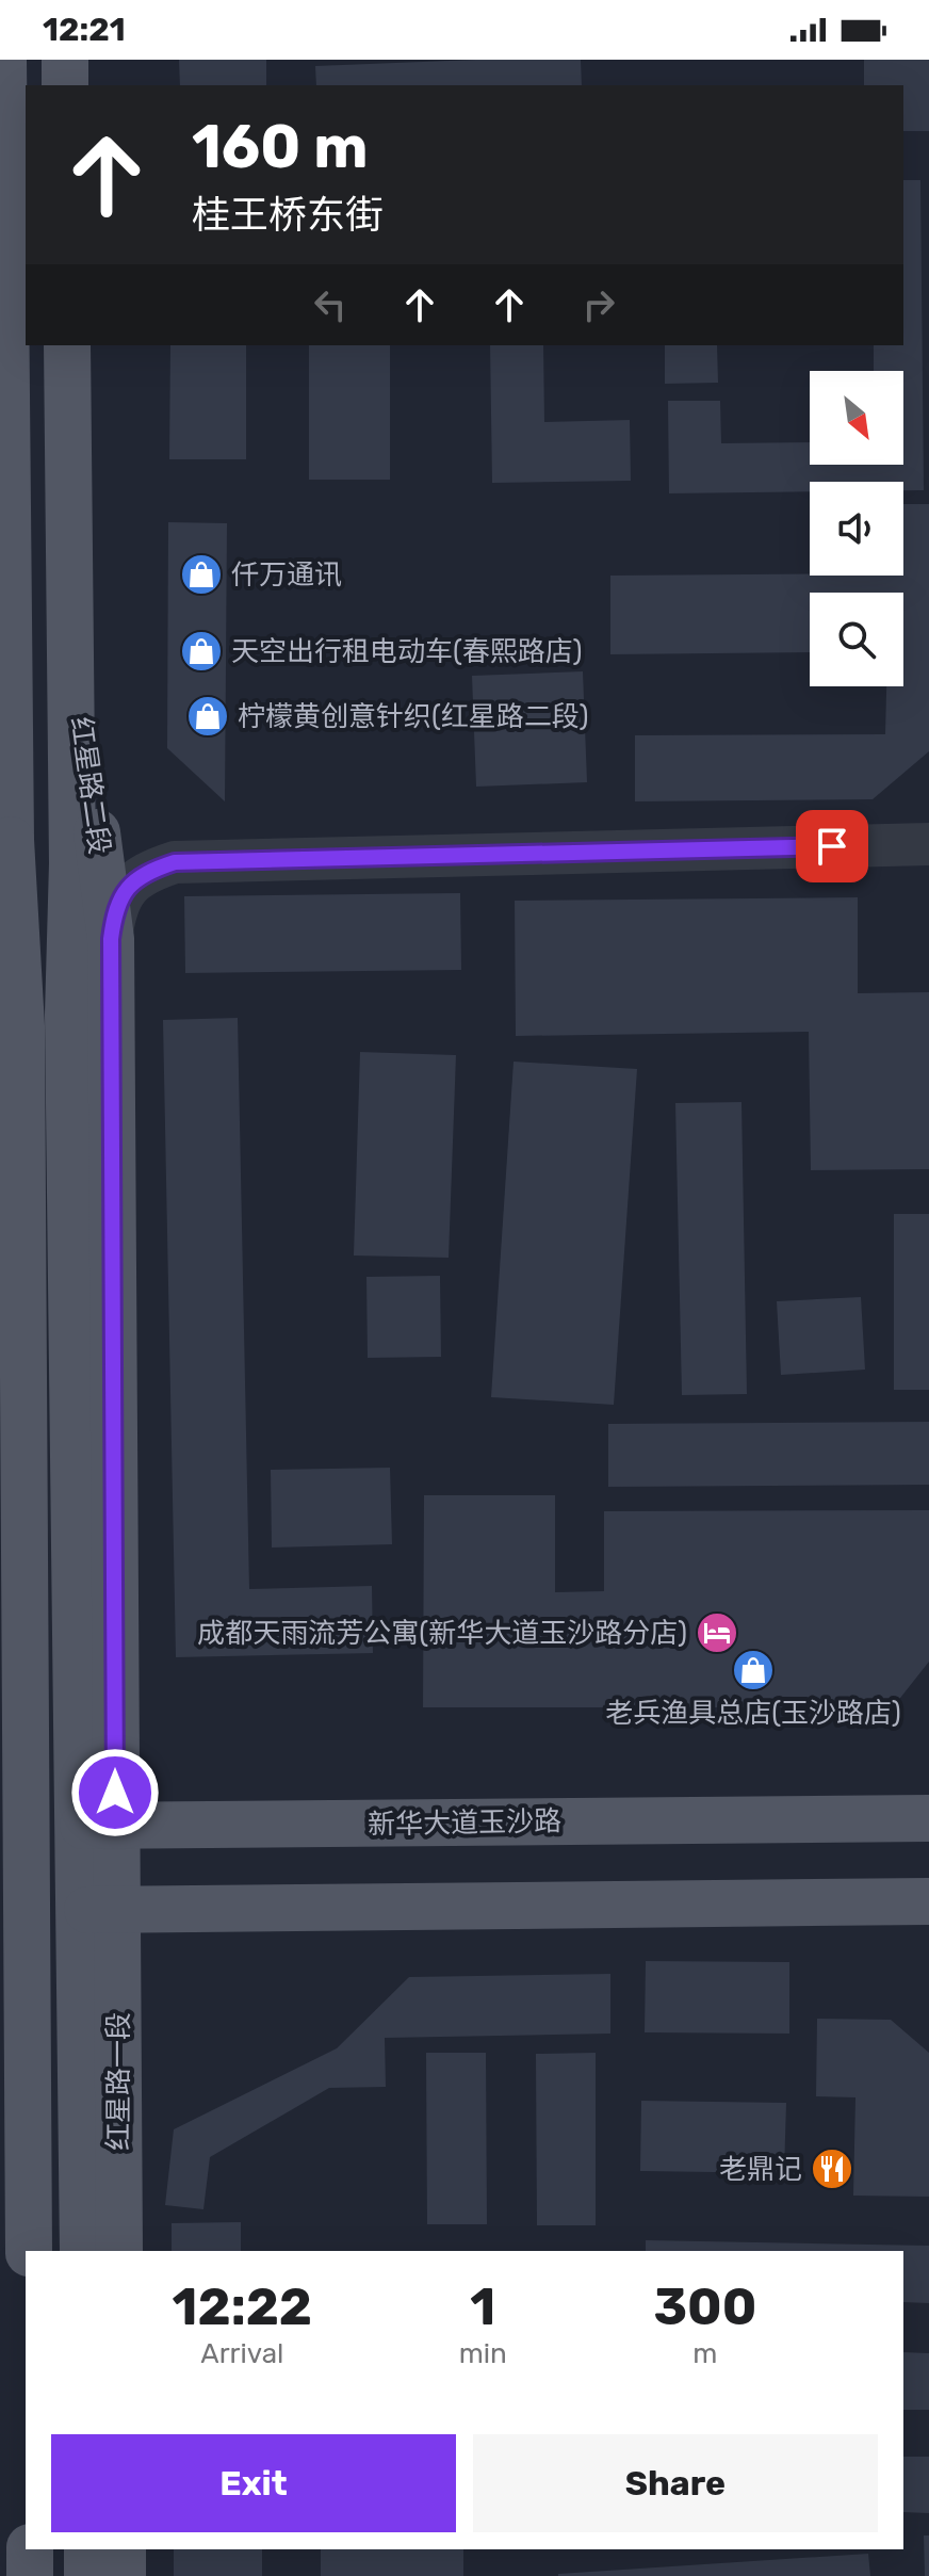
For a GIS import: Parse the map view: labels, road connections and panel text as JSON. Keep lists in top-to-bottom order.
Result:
{
  "streets": {
    "main road": ["红星路二段", "新华大道玉沙路", "红星路一段"]
  },
  "crossings": [
    ["红星路二段", "新华大道玉沙路"],
    ["红星路二段", "红星路一段"]
  ],
  "places": {
    "shop": [
      "仟万通讯",
      "天空出行租电动车(春熙路店)",
      "柠檬黄创意针织(红星路二段)",
      "老兵渔具总店(玉沙路店)"
    ],
    "hotel": ["成都天雨流芳公寓(新华大道玉沙路分店)"],
    "restaurant": ["老鼎记"]
  },
  "north": "bottom right",
  "page": {
    "status": "12:21",
    "turn": ["160 m", "桂王桥东街"],
    "eta": [
      "12:22",
      "Arrival",
      "1",
      "min",
      "300",
      "m"
    ],
    "buttons": ["Exit", "Share"]
  }
}
